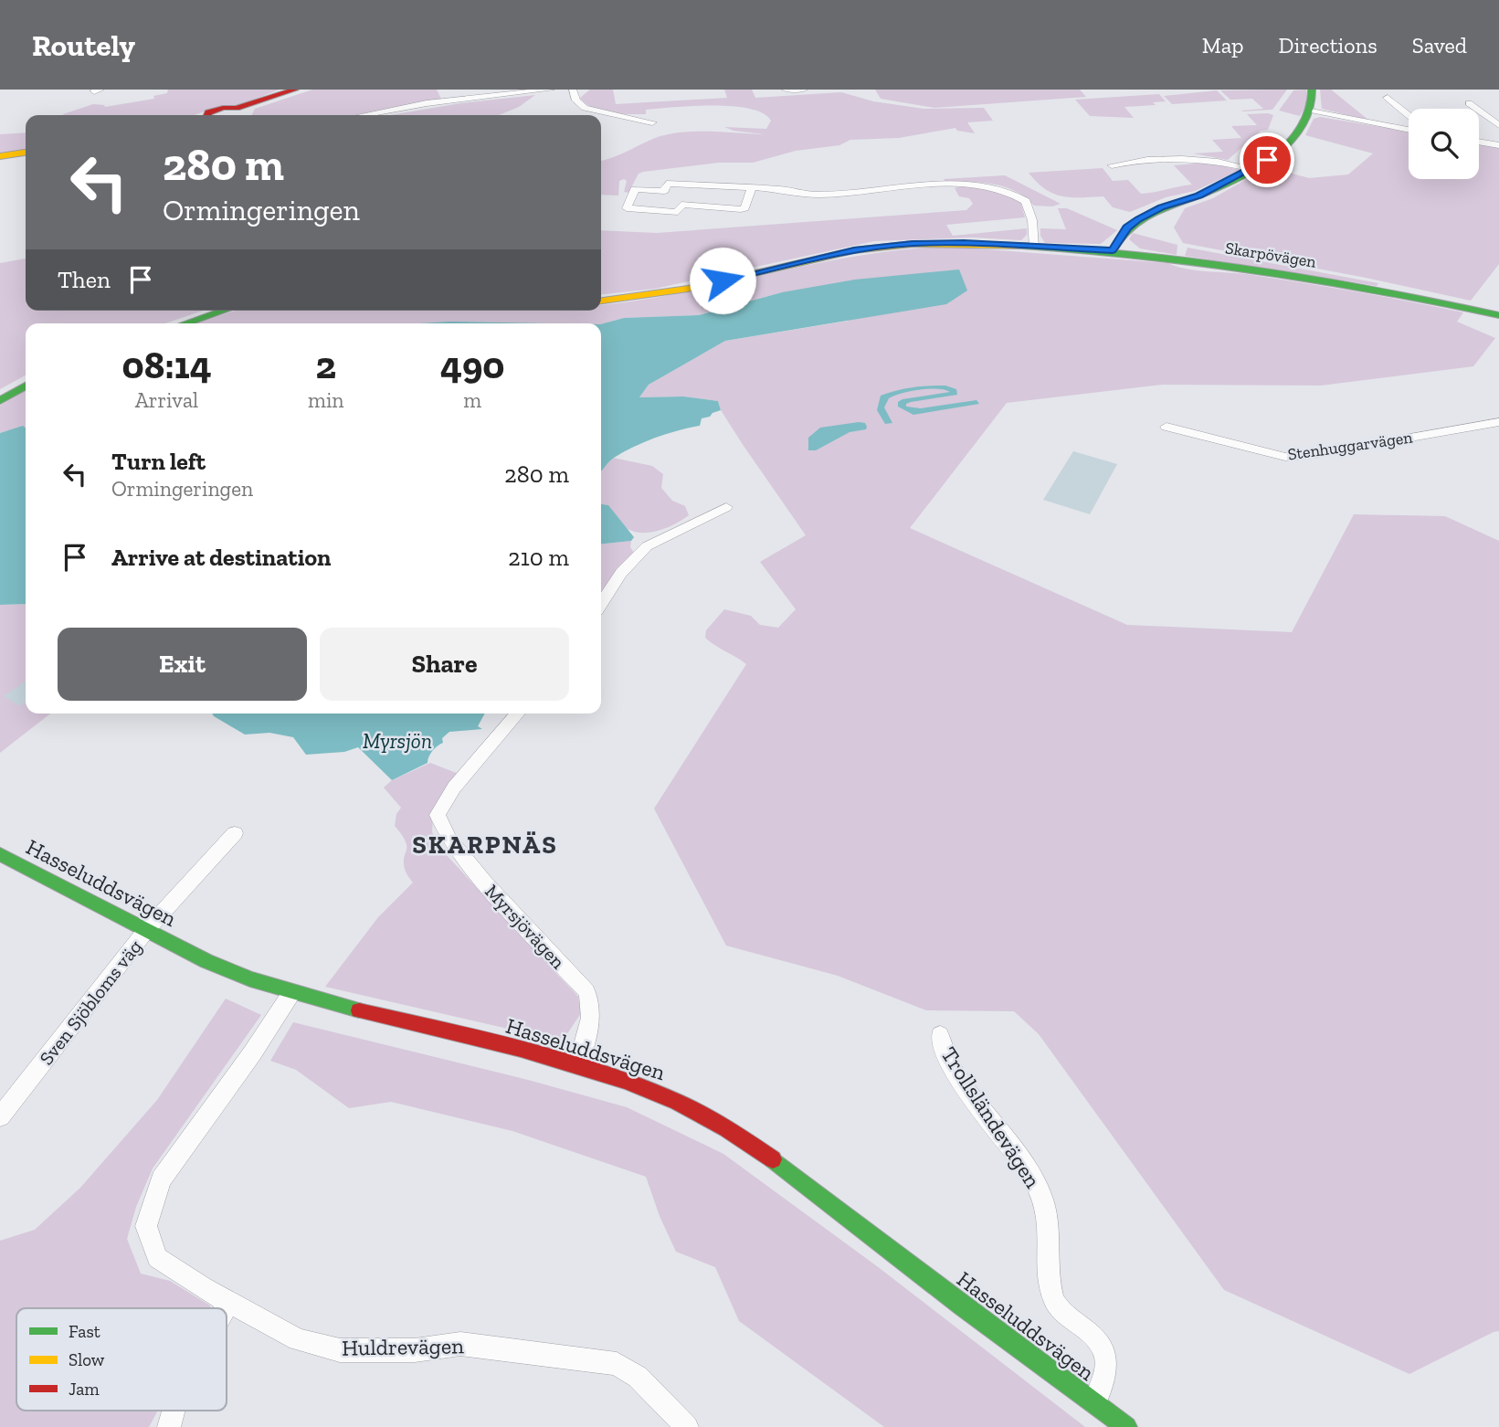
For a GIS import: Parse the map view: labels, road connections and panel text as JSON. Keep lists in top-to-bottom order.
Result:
{
  "streets": {
    "street": [
      "Skarpövägen",
      "Stenhuggarvägen",
      "Hasseluddsvägen",
      "Myrsjövägen",
      "Sven Sjöbloms väg",
      "Trollsländevägen",
      "Huldrevägen"
    ]
  },
  "crossings": [
    ["Hasseluddsvägen", "Myrsjövägen"],
    ["Hasseluddsvägen", "Sven Sjöbloms väg"],
    ["Hasseluddsvägen", "Trollsländevägen"],
    ["Hasseluddsvägen", "Huldrevägen"]
  ],
  "districts": ["SKARPNÄS"],
  "water": ["Myrsjön"],
  "legend": ["Fast", "Slow", "Jam"],
  "page": {
    "header": "Routely",
    "nav": ["Map", "Directions", "Saved"],
    "turn": ["280 m", "Ormingeringen"],
    "then": "Then",
    "eta": [
      "08:14",
      "Arrival",
      "2",
      "min",
      "490",
      "m"
    ],
    "list": [
      {
        "name": "Turn left",
        "note": "Ormingeringen",
        "value": "280 m"
      },
      {
        "name": "Arrive at destination",
        "value": "210 m"
      }
    ],
    "buttons": ["Exit", "Share"]
  }
}
